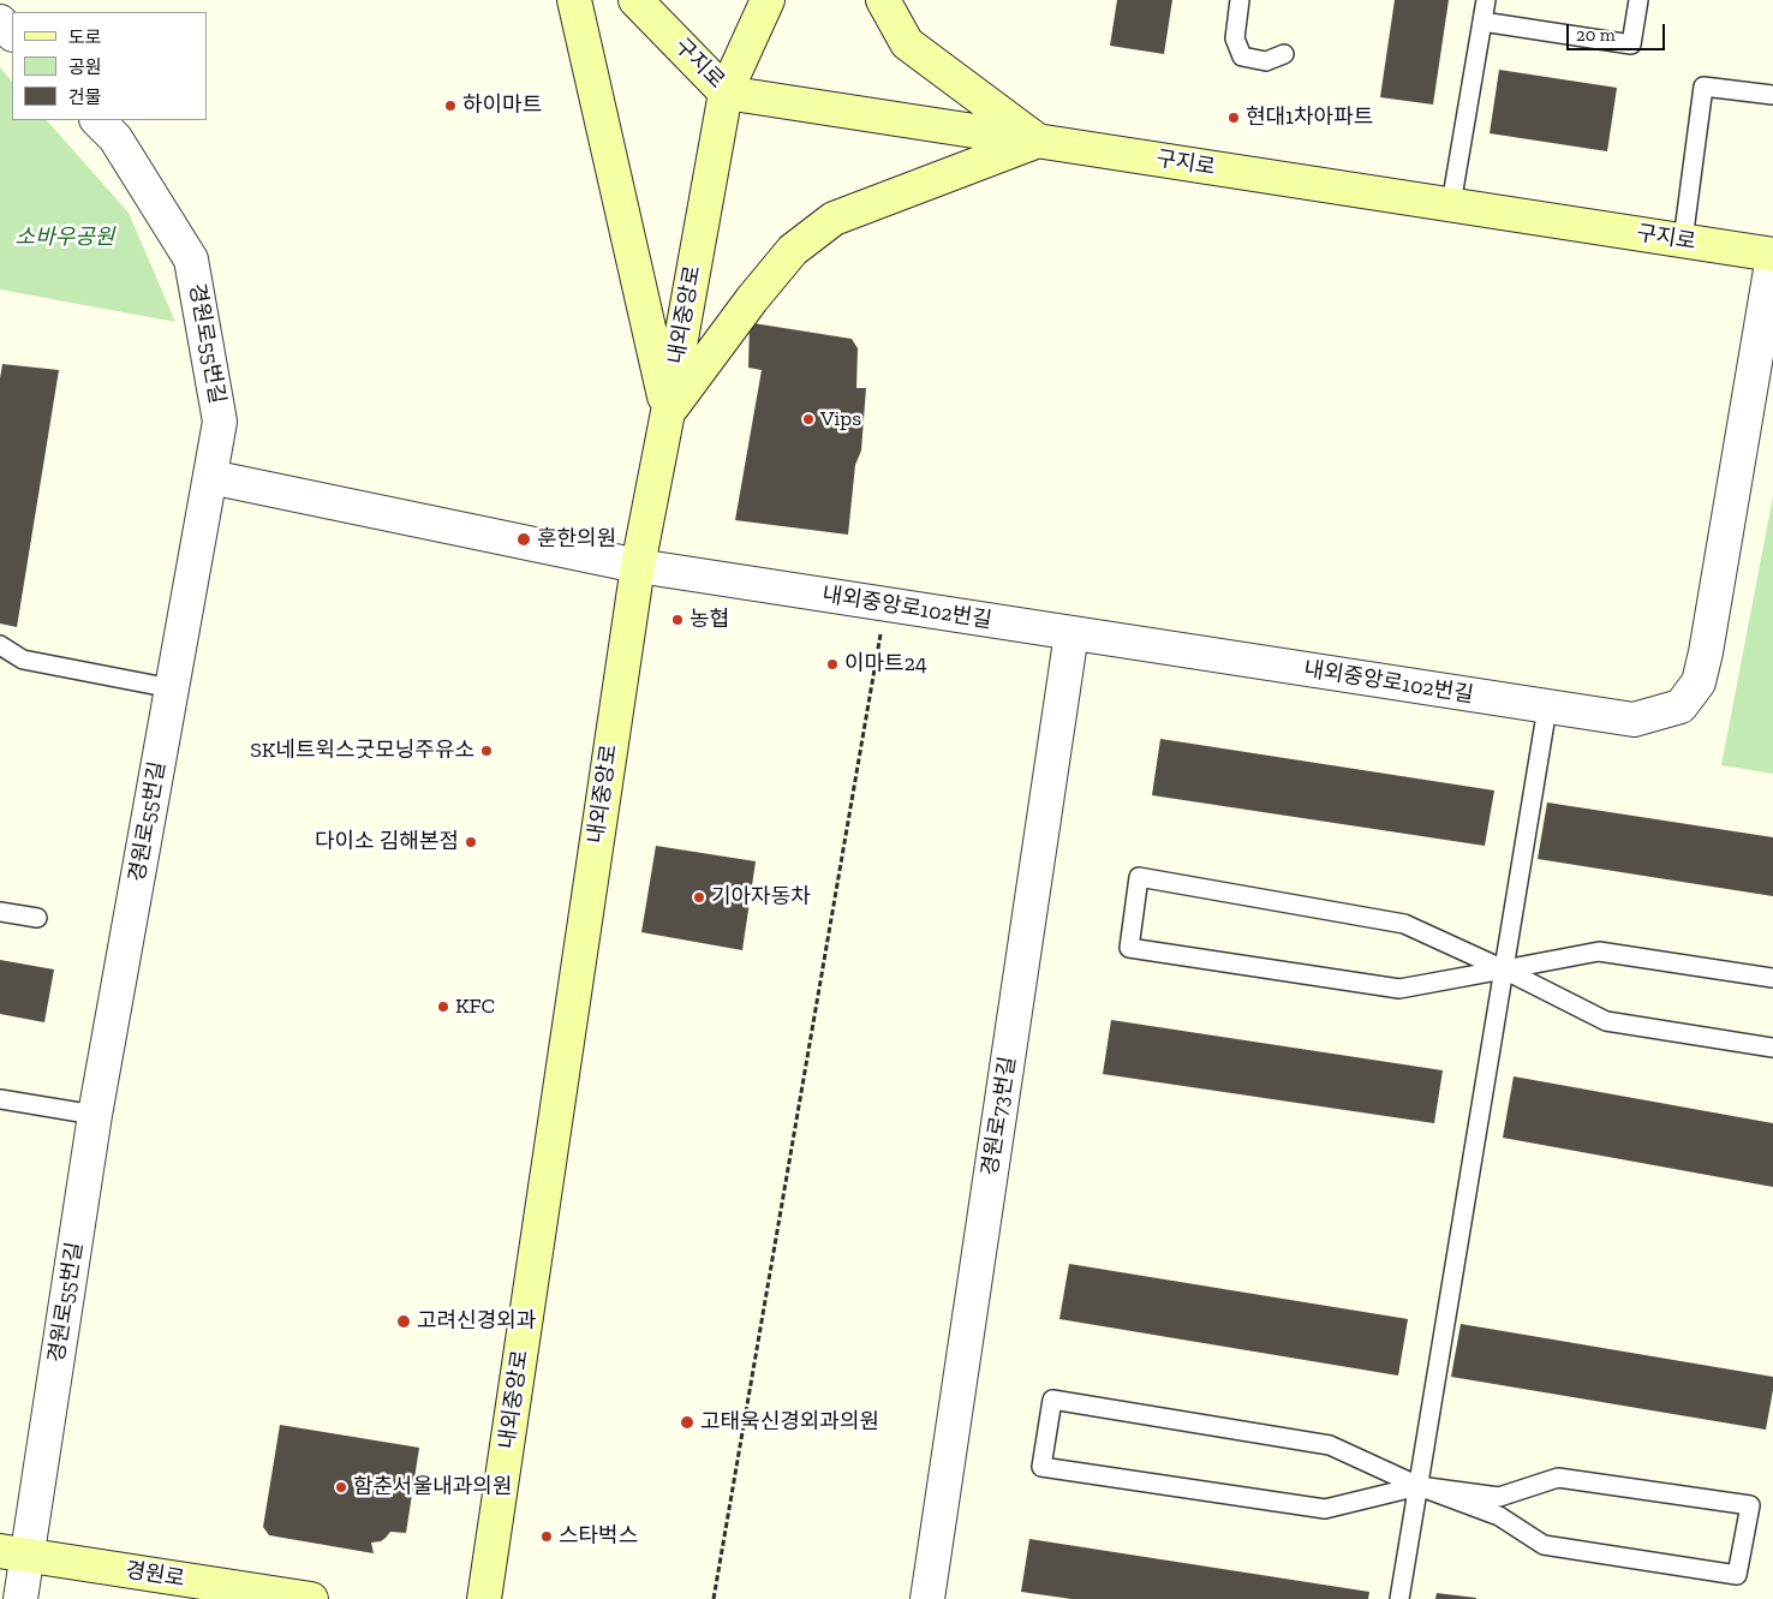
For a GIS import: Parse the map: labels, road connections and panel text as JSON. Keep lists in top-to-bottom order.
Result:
{
  "streets": {
    "street": [
      "구지로",
      "내외중앙로",
      "경원로55번길",
      "내외중앙로102번길",
      "경원로73번길",
      "경원로"
    ]
  },
  "crossings": [
    ["구지로", "내외중앙로"],
    ["구지로", "내외중앙로102번길"],
    ["내외중앙로", "내외중앙로102번길"],
    ["경원로55번길", "내외중앙로102번길"],
    ["경원로55번길", "경원로"],
    ["내외중앙로102번길", "경원로73번길"]
  ],
  "parks": ["소바우공원"],
  "places": [
    "하이마트",
    "현대1차아파트",
    "Vips",
    "훈한의원",
    "농협",
    "이마트24",
    "SK네트윅스굿모닝주유소",
    "다이소 김해본점",
    "기아자동차",
    "KFC",
    "고려신경외과",
    "고태욱신경외과의원",
    "함춘서울내과의원",
    "스타벅스"
  ],
  "legend": ["도로", "공원", "건물"],
  "scale_bar": "20 m"
}
